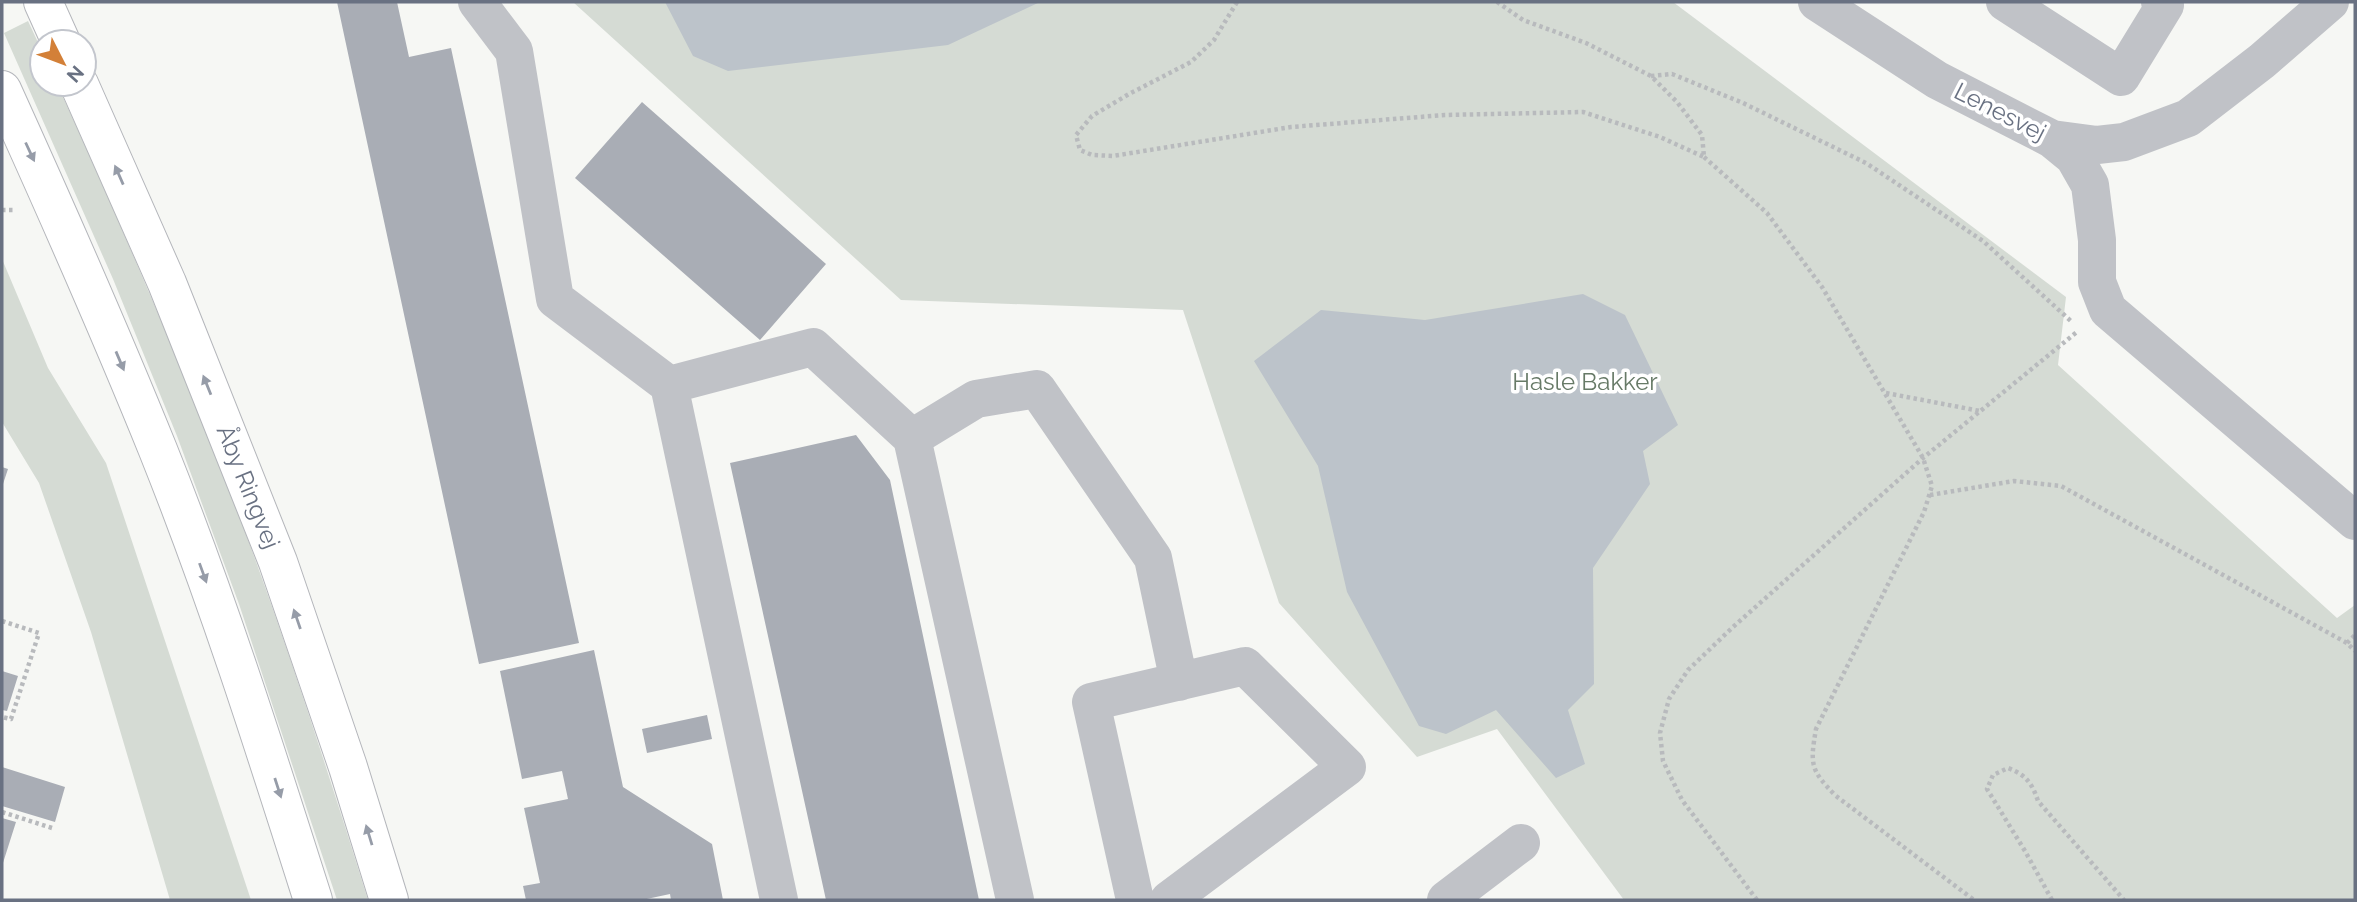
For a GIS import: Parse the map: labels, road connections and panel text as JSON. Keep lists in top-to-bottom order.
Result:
{
  "streets": {
    "main road": ["Åby Ringvej"],
    "street": ["Lenesvej"]
  },
  "parks": ["Hasle Bakker"],
  "north": "bottom right"
}
